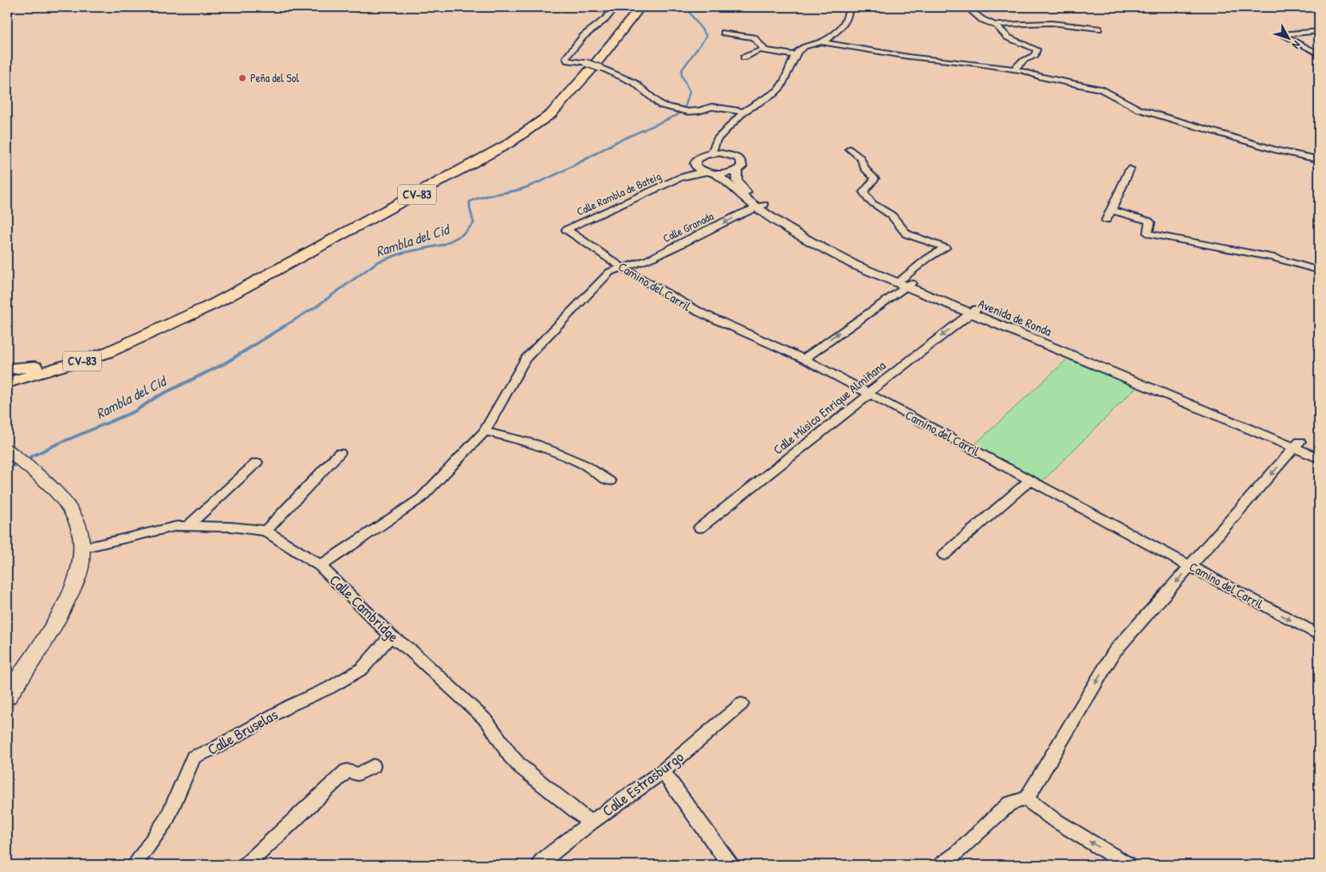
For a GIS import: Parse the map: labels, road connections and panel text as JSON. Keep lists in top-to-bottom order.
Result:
{
  "streets": {
    "main road": ["CV-83"],
    "street": [
      "Calle Rambla de Bateig",
      "Calle Granada",
      "Camino del Carril",
      "Avenida de Ronda",
      "Calle Músico Enrique Almiñana",
      "Calle Cambridge",
      "Calle Bruselas",
      "Calle Estrasburgo"
    ]
  },
  "crossings": [
    ["Calle Rambla de Bateig", "Camino del Carril"],
    ["Calle Rambla de Bateig", "Avenida de Ronda"],
    ["Calle Granada", "Camino del Carril"],
    ["Calle Granada", "Avenida de Ronda"],
    ["Calle Granada", "Calle Cambridge"],
    ["Camino del Carril", "Calle Músico Enrique Almiñana"],
    ["Avenida de Ronda", "Calle Músico Enrique Almiñana"],
    ["Calle Cambridge", "Calle Bruselas"],
    ["Calle Cambridge", "Calle Estrasburgo"]
  ],
  "water": ["Rambla del Cid"],
  "places": ["Peña del Sol"],
  "north": "bottom right"
}
